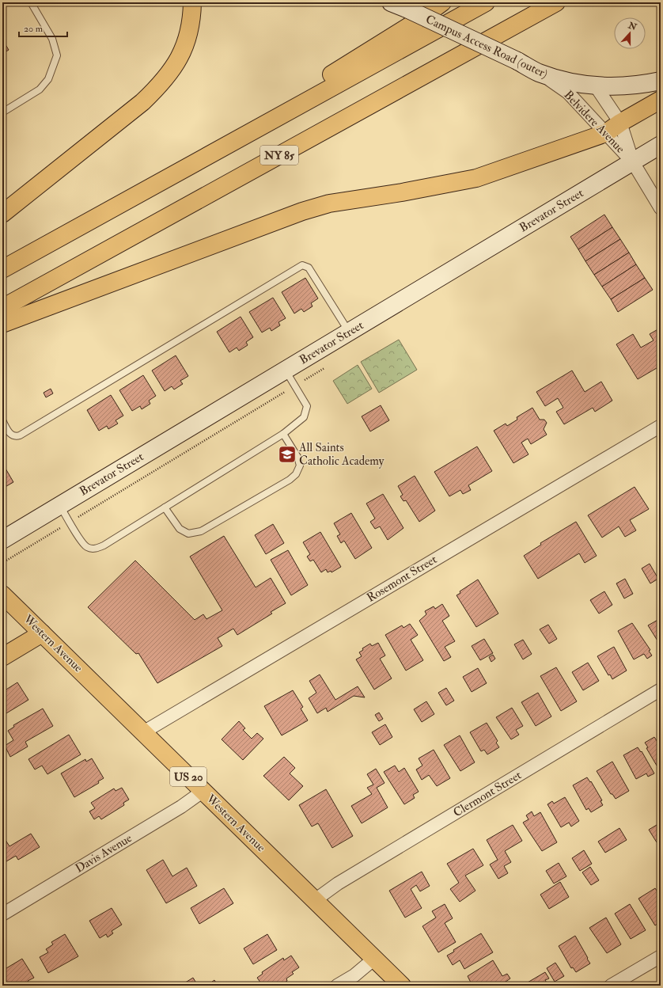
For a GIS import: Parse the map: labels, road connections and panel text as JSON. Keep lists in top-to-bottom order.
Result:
{
  "streets": {
    "main road": ["NY 85", "Western Avenue", "US 20"],
    "street": [
      "Campus Access Road (outer)",
      "Belvidere Avenue",
      "Brevator Street",
      "Rosemont Street",
      "Clermont Street",
      "Davis Avenue"
    ]
  },
  "crossings": [
    ["Campus Access Road (outer)", "Belvidere Avenue"],
    ["Belvidere Avenue", "Brevator Street"],
    ["Rosemont Street", "Western Avenue"],
    ["Western Avenue", "Clermont Street"],
    ["Western Avenue", "Davis Avenue"]
  ],
  "places": {
    "school or university": ["All Saints Catholic Academy"]
  },
  "scale_bar": "20 m",
  "north": "top"
}
